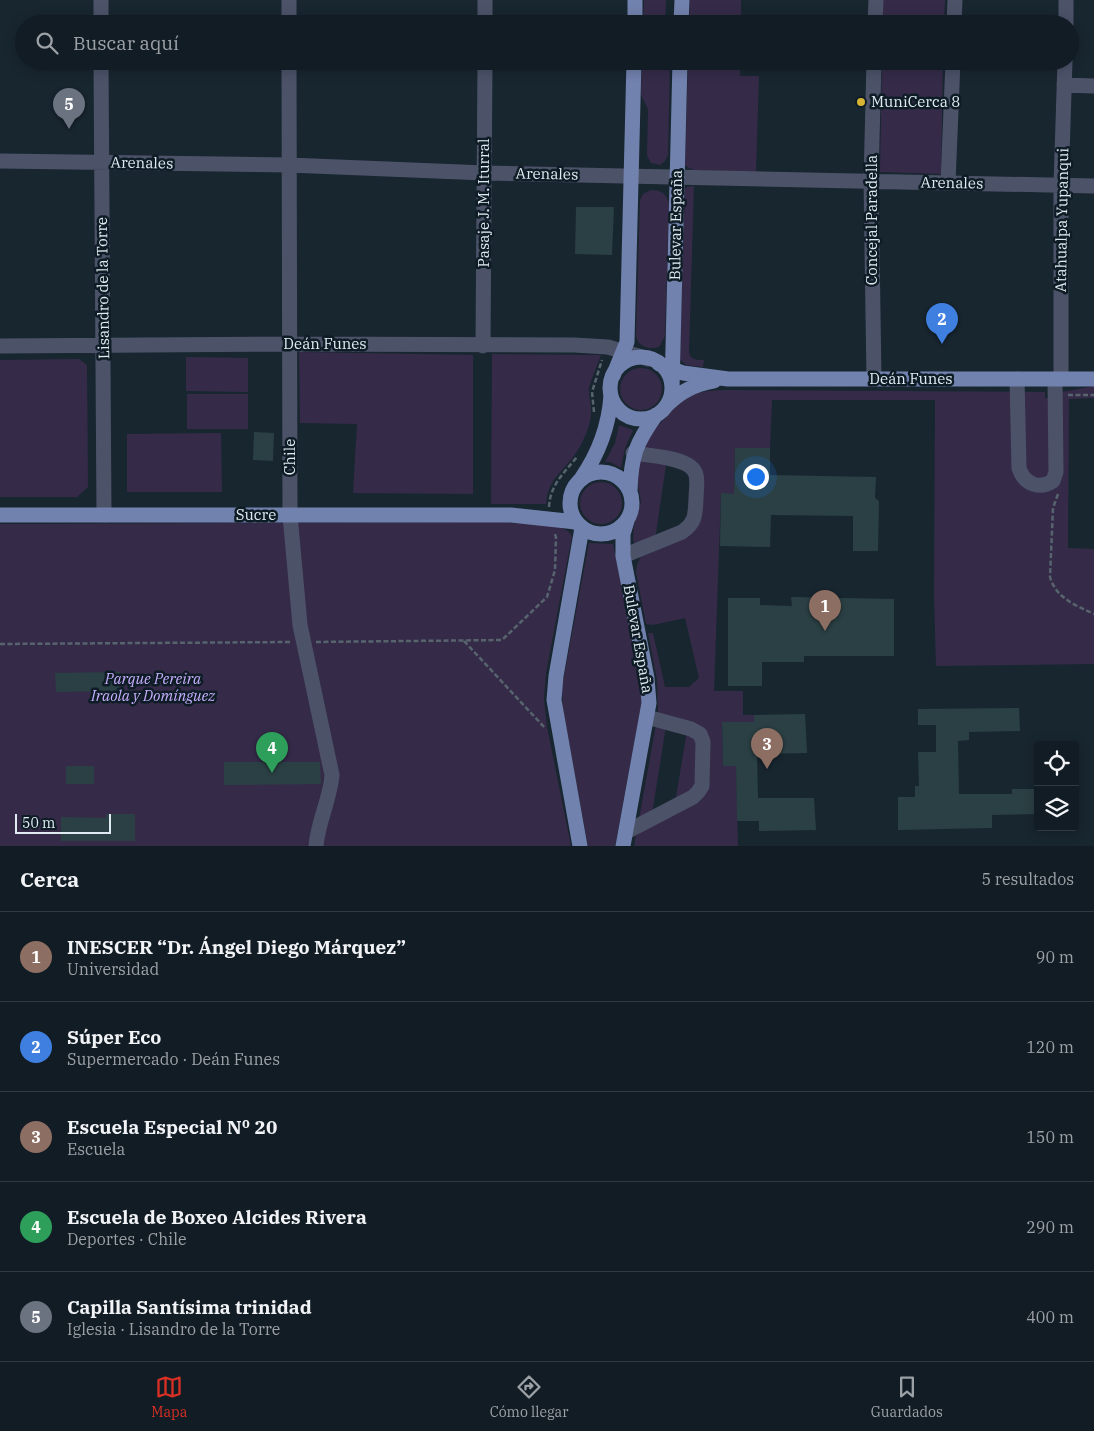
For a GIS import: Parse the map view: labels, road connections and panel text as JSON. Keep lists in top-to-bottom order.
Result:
{
  "streets": {
    "main road": ["Bulevar España", "Deán Funes", "Sucre"],
    "street": [
      "Arenales",
      "Pasaje J. M. Iturral",
      "Concejal Paradella",
      "Atahualpa Yupanqui",
      "Lisandro de la Torre",
      "Chile"
    ]
  },
  "crossings": [
    ["Arenales", "Pasaje J. M. Iturral"],
    ["Arenales", "Concejal Paradella"],
    ["Arenales", "Atahualpa Yupanqui"],
    ["Arenales", "Bulevar España"],
    ["Arenales", "Lisandro de la Torre"],
    ["Arenales", "Chile"],
    ["Pasaje J. M. Iturral", "Deán Funes"],
    ["Concejal Paradella", "Deán Funes"],
    ["Atahualpa Yupanqui", "Deán Funes"],
    ["Bulevar España", "Deán Funes"],
    ["Bulevar España", "Sucre"],
    ["Lisandro de la Torre", "Deán Funes"],
    ["Lisandro de la Torre", "Sucre"],
    ["Deán Funes", "Chile"],
    ["Chile", "Sucre"]
  ],
  "parks": ["Parque Pereira Iraola y Domínguez"],
  "places": ["MuniCerca 8"],
  "scale_bar": "50 m",
  "page": {
    "search": "Buscar aquí",
    "pins": [
      "5",
      "2",
      "1",
      "3",
      "4"
    ],
    "scale": "50 m",
    "heading": ["Cerca", "5 resultados"],
    "list": [
      {
        "mark": "1",
        "name": "INESCER “Dr. Ángel Diego Márquez”",
        "note": "Universidad",
        "value": "90 m"
      },
      {
        "mark": "2",
        "name": "Súper Eco",
        "note": "Supermercado · Deán Funes",
        "value": "120 m"
      },
      {
        "mark": "3",
        "name": "Escuela Especial Nº 20",
        "note": "Escuela",
        "value": "150 m"
      },
      {
        "mark": "4",
        "name": "Escuela de Boxeo Alcides Rivera",
        "note": "Deportes · Chile",
        "value": "290 m"
      },
      {
        "mark": "5",
        "name": "Capilla Santísima trinidad",
        "note": "Iglesia · Lisandro de la Torre",
        "value": "400 m"
      }
    ],
    "nav": ["Mapa", "Cómo llegar", "Guardados"]
  }
}
